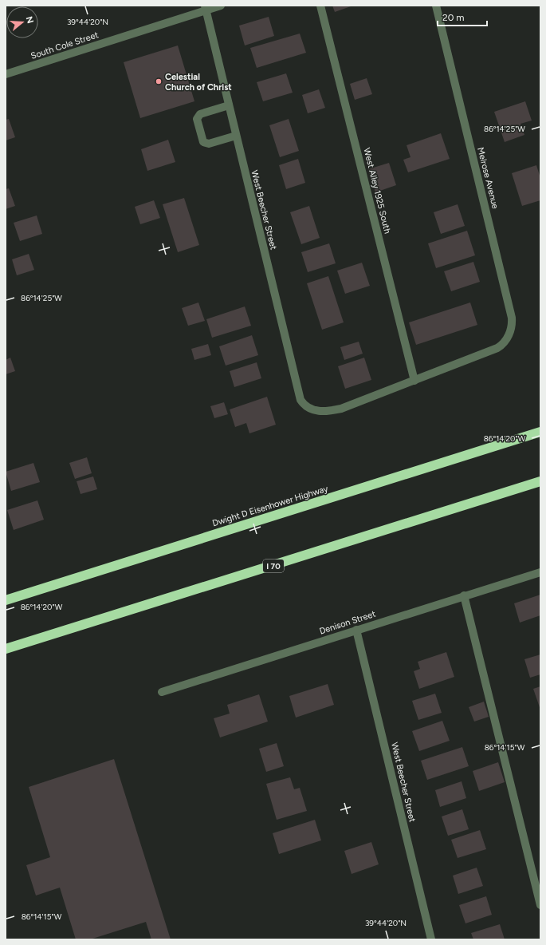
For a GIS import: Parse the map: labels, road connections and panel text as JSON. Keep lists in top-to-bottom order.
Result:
{
  "streets": {
    "highway": ["Dwight D Eisenhower Highway", "I 70"],
    "street": [
      "South Cole Street",
      "Melrose Avenue",
      "West Alley 1925 South",
      "West Beecher Street",
      "Denison Street"
    ]
  },
  "crossings": [
    ["South Cole Street", "West Beecher Street"],
    ["Melrose Avenue", "West Alley 1925 South"],
    ["Melrose Avenue", "West Beecher Street"],
    ["West Alley 1925 South", "West Beecher Street"],
    ["West Beecher Street", "Denison Street"]
  ],
  "places": ["Celestial Church of Christ"],
  "scale_bar": "20 m",
  "north": "right",
  "coordinates": [
    "39°44'20\"N",
    "86°14'25\"W",
    "86°14'20\"W",
    "86°14'15\"W"
  ]
}
